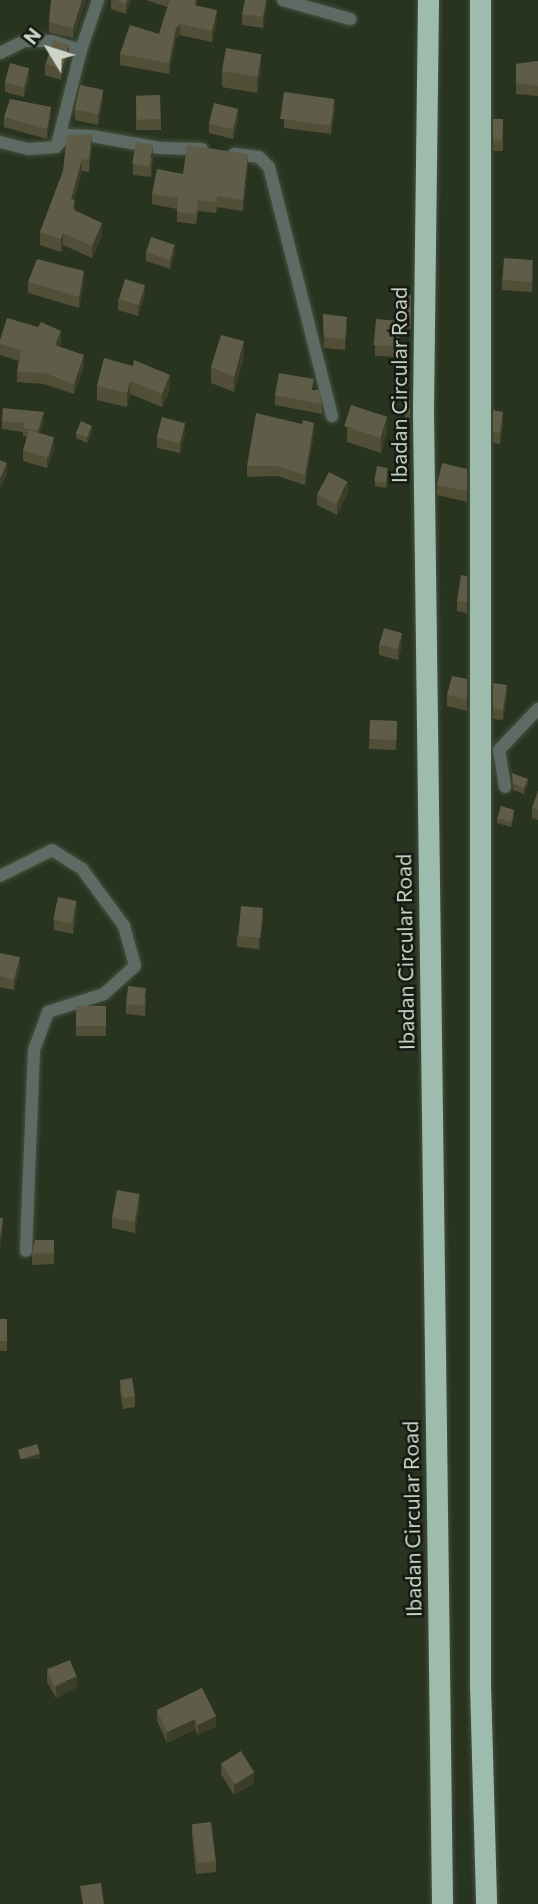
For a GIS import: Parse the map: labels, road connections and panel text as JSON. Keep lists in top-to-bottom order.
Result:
{
  "streets": {
    "highway": ["Ibadan Circular Road"]
  },
  "north": "top left"
}
